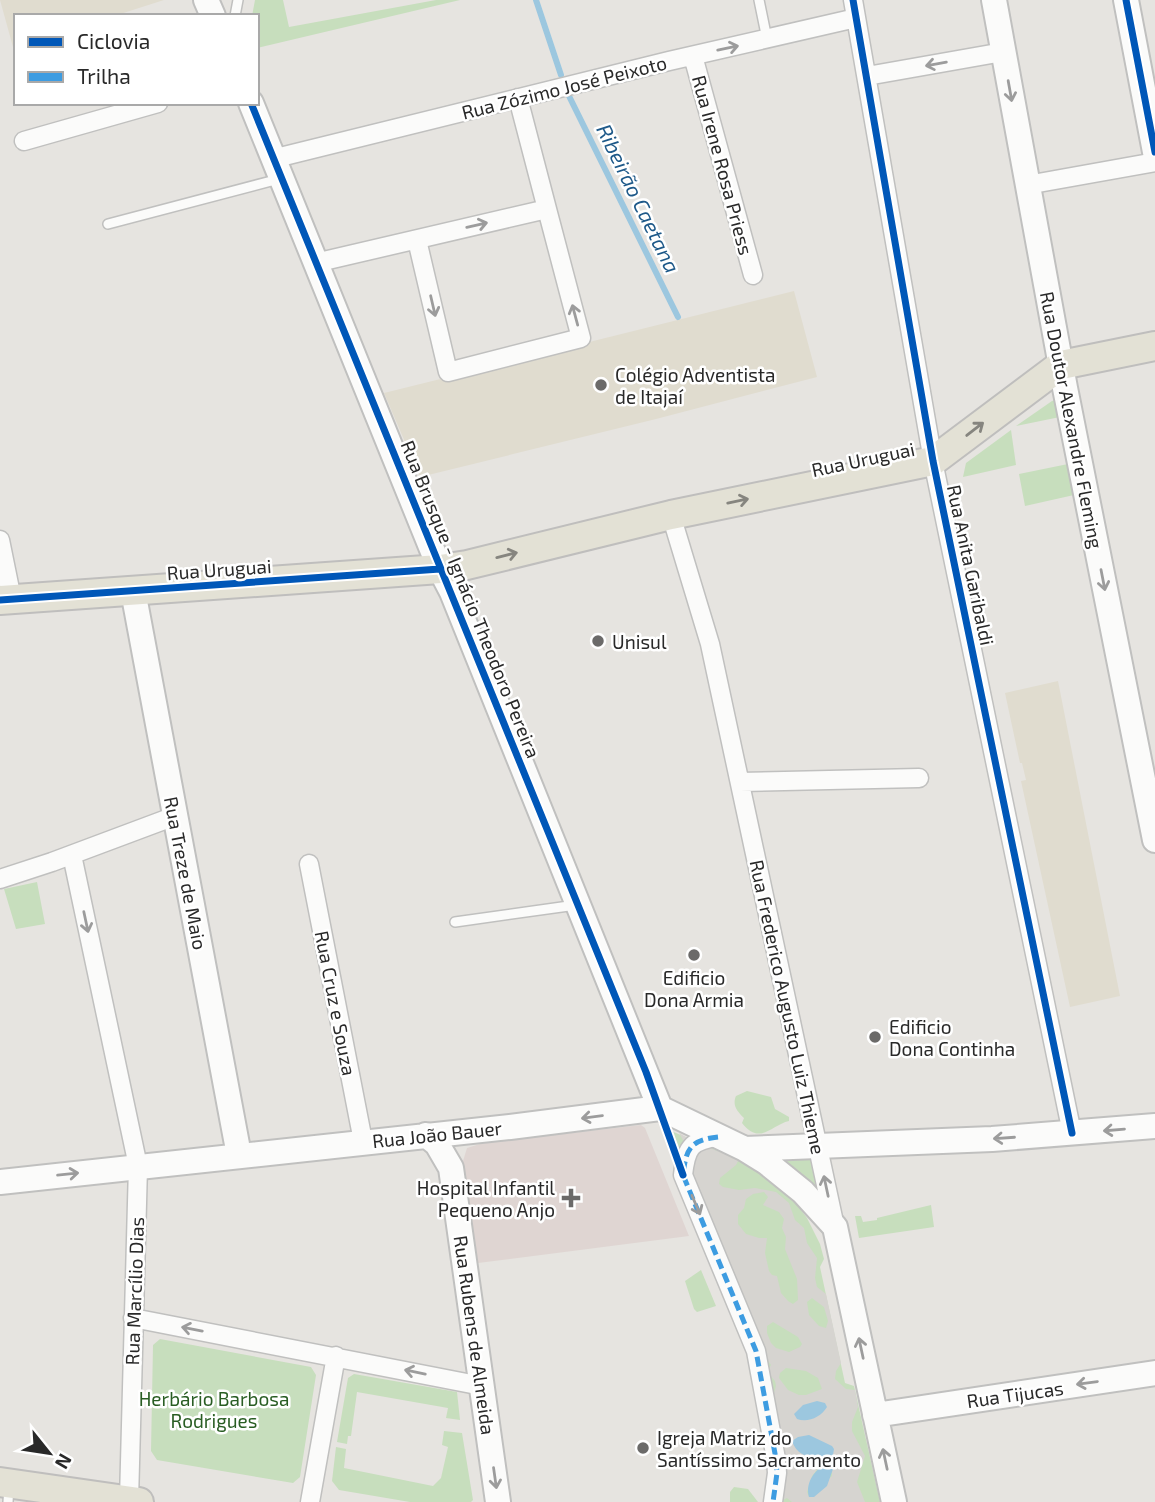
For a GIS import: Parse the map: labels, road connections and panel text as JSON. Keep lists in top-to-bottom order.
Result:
{
  "streets": {
    "main road": ["Rua Uruguai"],
    "street": [
      "Rua Zózimo José Peixoto",
      "Rua Irene Rosa Priess",
      "Rua Doutor Alexandre Fleming",
      "Rua Anita Garibaldi",
      "Rua Brusque - Ignácio Theodoro Pereira",
      "Rua Treze de Maio",
      "Rua Cruz e Souza",
      "Rua Frederico Augusto Luiz Thieme",
      "Rua João Bauer",
      "Rua Marcílio Dias",
      "Rua Rubens de Almeida",
      "Rua Tijucas"
    ]
  },
  "crossings": [
    ["Rua Zózimo José Peixoto", "Rua Irene Rosa Priess"],
    ["Rua Zózimo José Peixoto", "Rua Anita Garibaldi"],
    ["Rua Zózimo José Peixoto", "Rua Brusque - Ignácio Theodoro Pereira"],
    ["Rua Doutor Alexandre Fleming", "Rua Uruguai"],
    ["Rua Uruguai", "Rua Anita Garibaldi"],
    ["Rua Uruguai", "Rua Brusque - Ignácio Theodoro Pereira"],
    ["Rua Uruguai", "Rua Treze de Maio"],
    ["Rua Uruguai", "Rua Frederico Augusto Luiz Thieme"],
    ["Rua Brusque - Ignácio Theodoro Pereira", "Rua João Bauer"],
    ["Rua Treze de Maio", "Rua João Bauer"],
    ["Rua Cruz e Souza", "Rua João Bauer"],
    ["Rua Frederico Augusto Luiz Thieme", "Rua Tijucas"],
    ["Rua João Bauer", "Rua Marcílio Dias"],
    ["Rua João Bauer", "Rua Rubens de Almeida"]
  ],
  "one_way": [
    "Rua Doutor Alexandre Fleming",
    "Rua Uruguai",
    "Rua Marcílio Dias",
    "Rua Tijucas"
  ],
  "water": ["Ribeirão Caetana"],
  "parks": ["Herbário Barbosa Rodrigues"],
  "places": {
    "other": [
      "Colégio Adventista de Itajaí",
      "Unisul",
      "Edificio Dona Armia",
      "Edificio Dona Continha",
      "Igreja Matriz do Santíssimo Sacramento"
    ],
    "health": ["Hospital Infantil Pequeno Anjo"]
  },
  "legend": ["Ciclovia", "Trilha"],
  "north": "bottom right"
}
